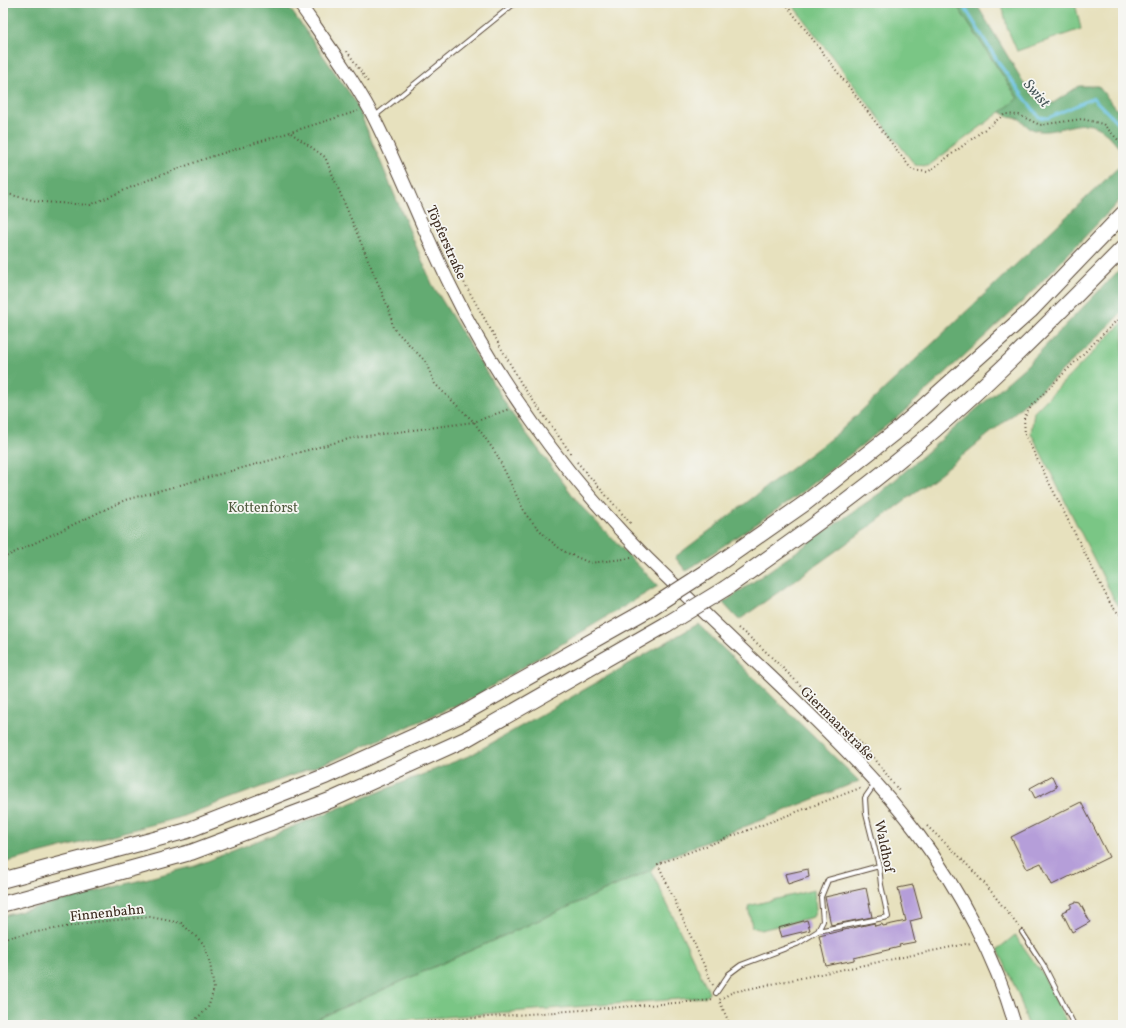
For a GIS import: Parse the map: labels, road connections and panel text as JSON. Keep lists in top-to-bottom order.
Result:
{
  "streets": {
    "main road": ["Töpferstraße", "Giermaarstraße"],
    "lane": ["Waldhof"],
    "path": ["Finnenbahn"]
  },
  "crossings": [
    ["Töpferstraße", "Giermaarstraße"],
    ["Giermaarstraße", "Waldhof"]
  ],
  "water": ["Swist"],
  "parks": ["Kottenforst"]
}
